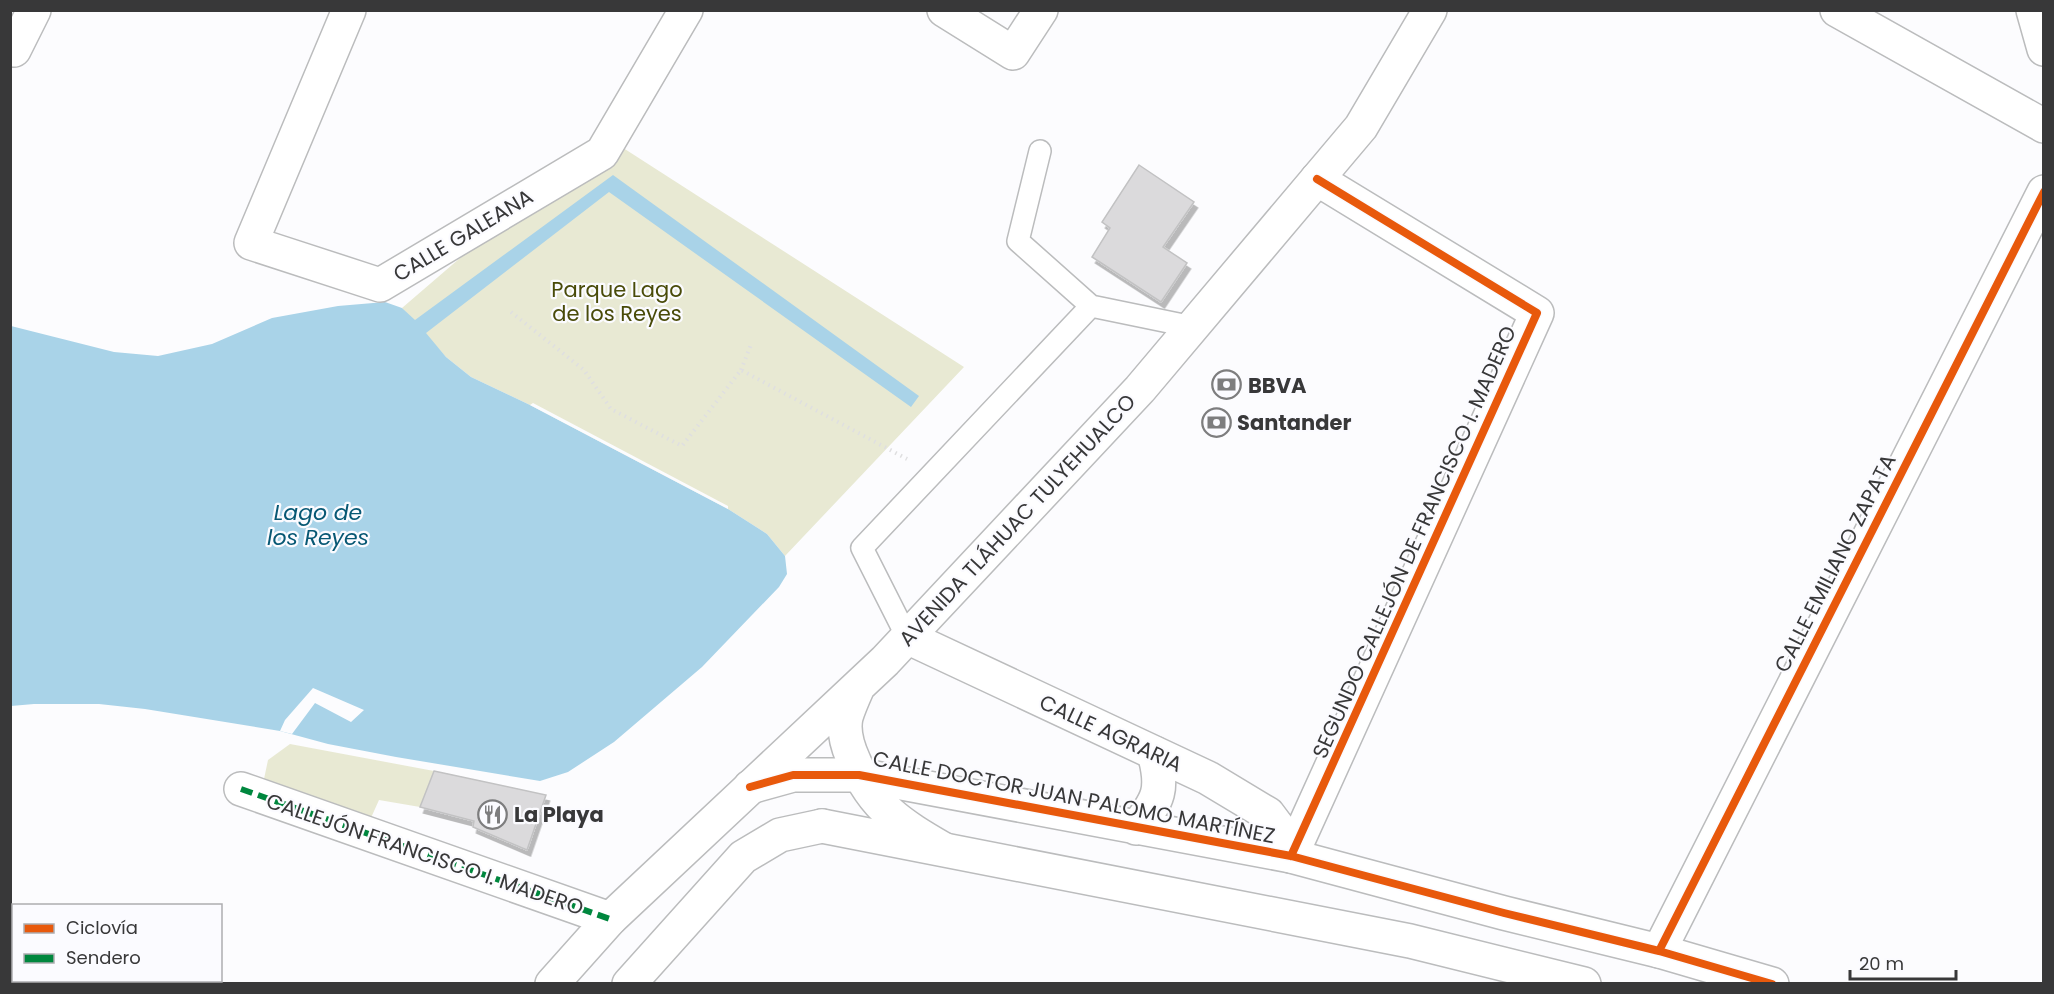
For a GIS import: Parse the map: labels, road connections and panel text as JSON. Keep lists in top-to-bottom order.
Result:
{
  "streets": {
    "street": [
      "CALLE GALEANA",
      "AVENIDA TLÁHUAC TULYEHUALCO",
      "SEGUNDO CALLEJÓN DE FRANCISCO I. MADERO",
      "CALLE EMILIANO ZAPATA",
      "CALLE AGRARIA",
      "CALLE DOCTOR JUAN PALOMO MARTÍNEZ",
      "CALLEJÓN FRANCISCO I. MADERO"
    ]
  },
  "crossings": [
    ["AVENIDA TLÁHUAC TULYEHUALCO", "SEGUNDO CALLEJÓN DE FRANCISCO I. MADERO"],
    ["AVENIDA TLÁHUAC TULYEHUALCO", "CALLE AGRARIA"],
    ["AVENIDA TLÁHUAC TULYEHUALCO", "CALLE DOCTOR JUAN PALOMO MARTÍNEZ"],
    ["AVENIDA TLÁHUAC TULYEHUALCO", "CALLEJÓN FRANCISCO I. MADERO"],
    ["SEGUNDO CALLEJÓN DE FRANCISCO I. MADERO", "CALLE AGRARIA"],
    ["SEGUNDO CALLEJÓN DE FRANCISCO I. MADERO", "CALLE DOCTOR JUAN PALOMO MARTÍNEZ"],
    ["CALLE EMILIANO ZAPATA", "CALLE DOCTOR JUAN PALOMO MARTÍNEZ"],
    ["CALLE AGRARIA", "CALLE DOCTOR JUAN PALOMO MARTÍNEZ"]
  ],
  "water": ["Lago de los Reyes"],
  "parks": ["Parque Lago de los Reyes"],
  "places": {
    "bank": ["BBVA", "Santander"],
    "restaurant": ["La Playa"]
  },
  "legend": ["Ciclovía", "Sendero"],
  "scale_bar": "20 m"
}
